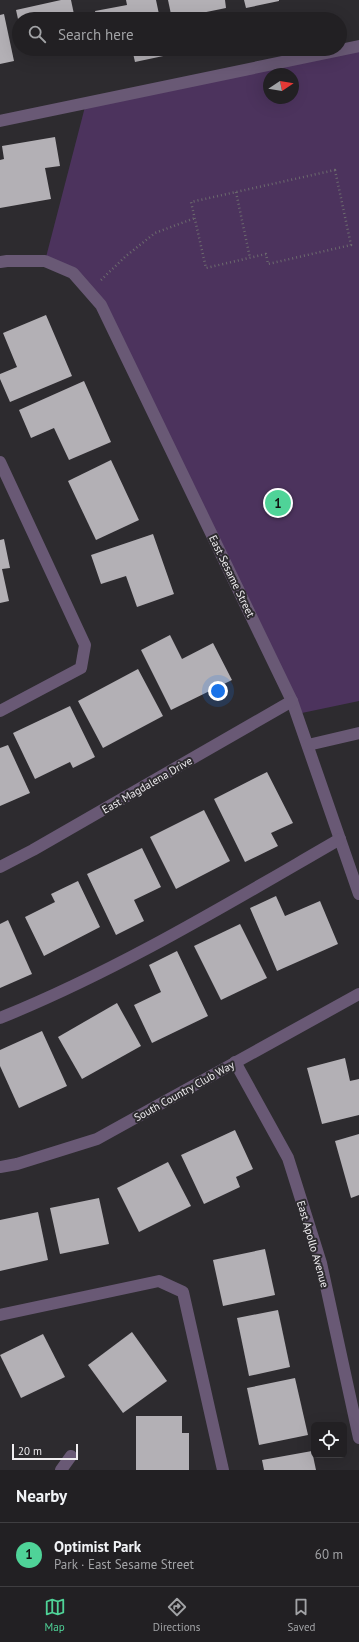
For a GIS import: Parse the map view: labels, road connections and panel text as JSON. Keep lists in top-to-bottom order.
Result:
{
  "streets": {
    "street": [
      "East Sesame Street",
      "East Magdalena Drive",
      "South Country Club Way",
      "East Apollo Avenue"
    ]
  },
  "crossings": [
    ["East Sesame Street", "East Magdalena Drive"],
    ["South Country Club Way", "East Apollo Avenue"]
  ],
  "scale_bar": "20 m",
  "north": "right",
  "page": {
    "search": "Search here",
    "pins": "1",
    "scale": "20 m",
    "heading": "Nearby",
    "list": [
      {
        "mark": "1",
        "name": "Optimist Park",
        "note": "Park · East Sesame Street",
        "value": "60 m"
      }
    ],
    "nav": ["Map", "Directions", "Saved"]
  }
}
